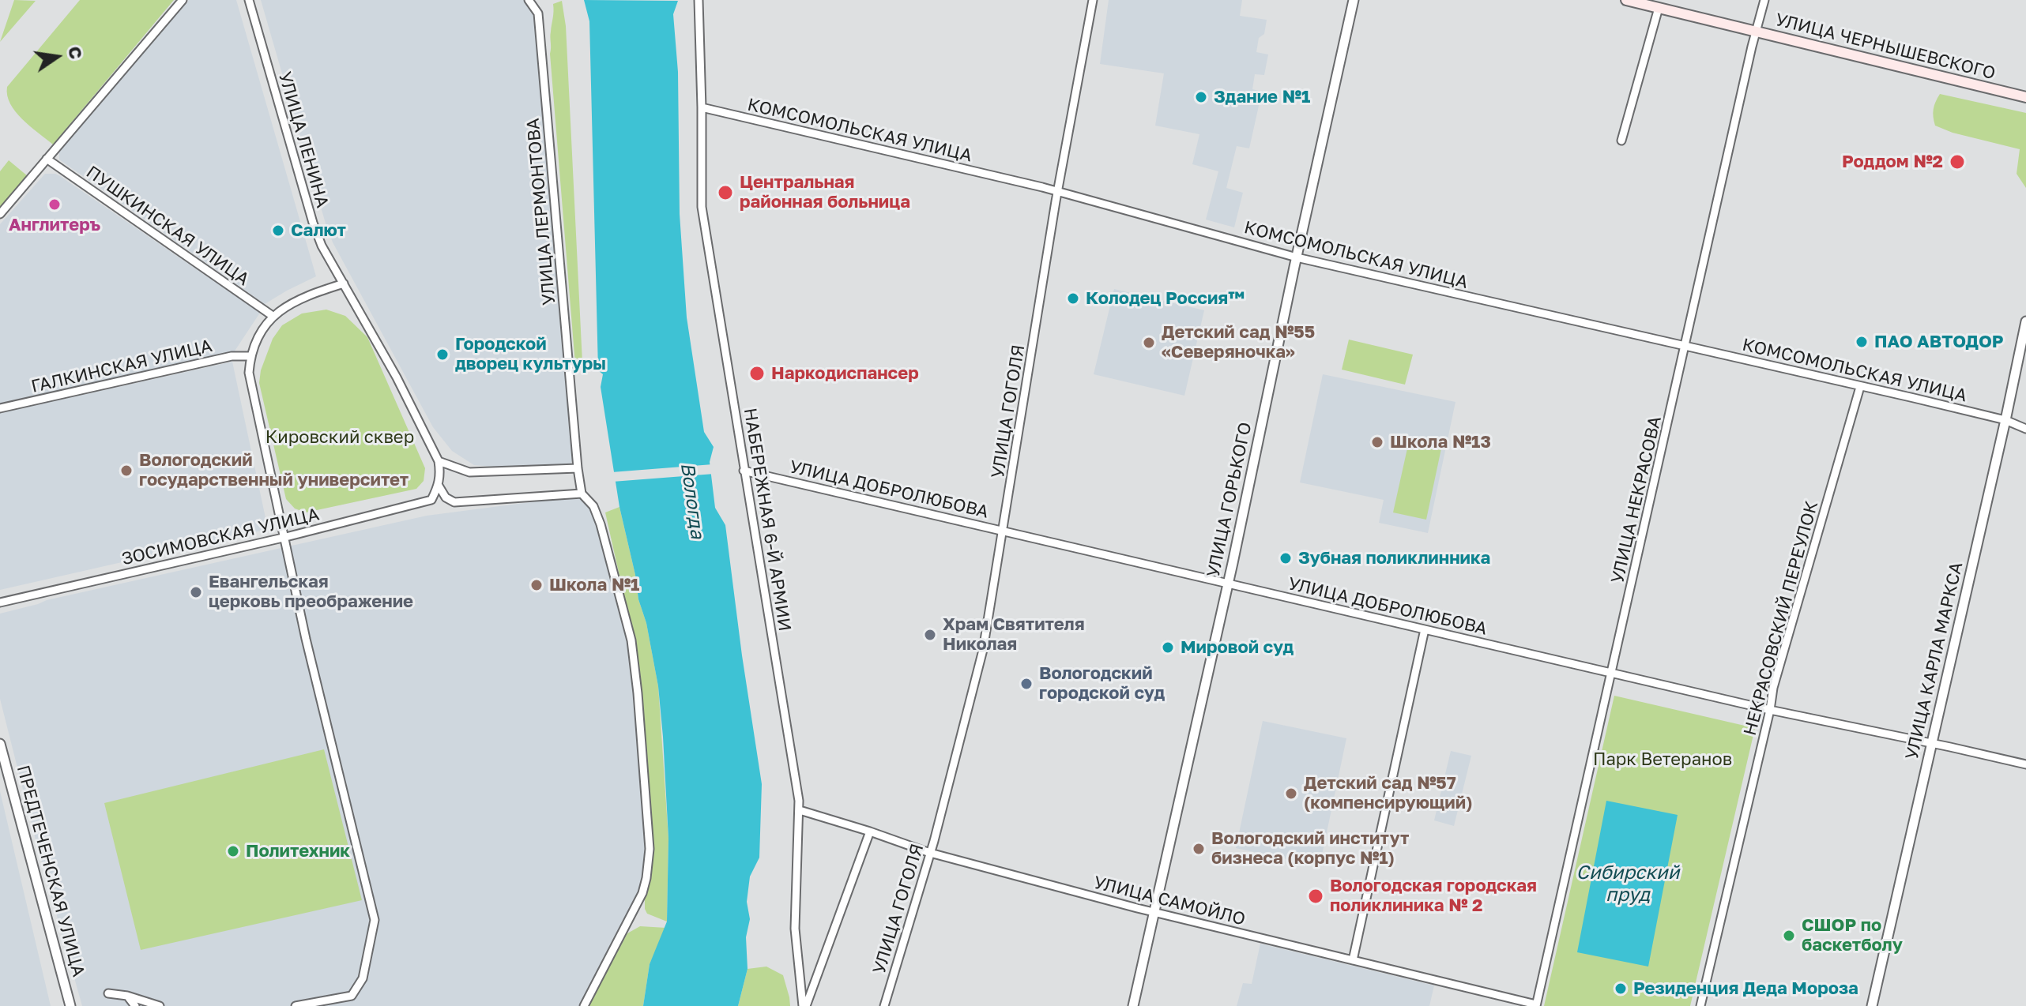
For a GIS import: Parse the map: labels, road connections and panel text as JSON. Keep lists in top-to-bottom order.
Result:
{
  "streets": {
    "main road": ["УЛИЦА ЧЕРНЫШЕВСКОГО"],
    "street": [
      "КОМСОМОЛЬСКАЯ УЛИЦА",
      "УЛИЦА ЛЕНИНА",
      "УЛИЦА ЛЕРМОНТОВА",
      "ПУШКИНСКАЯ УЛИЦА",
      "ГАЛКИНСКАЯ УЛИЦА",
      "УЛИЦА ГОГОЛЯ",
      "УЛИЦА ДОБРОЛЮБОВА",
      "УЛИЦА ГОРЬКОГО",
      "УЛИЦА НЕКРАСОВА",
      "НАБЕРЕЖНАЯ 6-Й АРМИИ",
      "ЗОСИМОВСКАЯ УЛИЦА",
      "НЕКРАСОВСКИЙ ПЕРЕУЛОК",
      "УЛИЦА КАРЛА МАРКСА",
      "ПРЕДТЕЧЕНСКАЯ УЛИЦА",
      "УЛИЦА САМОЙЛО"
    ]
  },
  "crossings": [
    ["УЛИЦА ЧЕРНЫШЕВСКОГО", "УЛИЦА НЕКРАСОВА"],
    ["КОМСОМОЛЬСКАЯ УЛИЦА", "УЛИЦА ГОГОЛЯ"],
    ["КОМСОМОЛЬСКАЯ УЛИЦА", "УЛИЦА ГОРЬКОГО"],
    ["КОМСОМОЛЬСКАЯ УЛИЦА", "УЛИЦА НЕКРАСОВА"],
    ["КОМСОМОЛЬСКАЯ УЛИЦА", "НАБЕРЕЖНАЯ 6-Й АРМИИ"],
    ["КОМСОМОЛЬСКАЯ УЛИЦА", "НЕКРАСОВСКИЙ ПЕРЕУЛОК"],
    ["КОМСОМОЛЬСКАЯ УЛИЦА", "УЛИЦА КАРЛА МАРКСА"],
    ["УЛИЦА ЛЕНИНА", "ЗОСИМОВСКАЯ УЛИЦА"],
    ["УЛИЦА ГОГОЛЯ", "УЛИЦА ДОБРОЛЮБОВА"],
    ["УЛИЦА ГОГОЛЯ", "УЛИЦА САМОЙЛО"],
    ["УЛИЦА ДОБРОЛЮБОВА", "УЛИЦА ГОРЬКОГО"],
    ["УЛИЦА ДОБРОЛЮБОВА", "УЛИЦА НЕКРАСОВА"],
    ["УЛИЦА ДОБРОЛЮБОВА", "НАБЕРЕЖНАЯ 6-Й АРМИИ"],
    ["УЛИЦА ДОБРОЛЮБОВА", "НЕКРАСОВСКИЙ ПЕРЕУЛОК"],
    ["УЛИЦА ДОБРОЛЮБОВА", "УЛИЦА КАРЛА МАРКСА"],
    ["УЛИЦА ГОРЬКОГО", "УЛИЦА САМОЙЛО"],
    ["УЛИЦА НЕКРАСОВА", "УЛИЦА САМОЙЛО"],
    ["НАБЕРЕЖНАЯ 6-Й АРМИИ", "УЛИЦА САМОЙЛО"]
  ],
  "water": ["Вологда", "Сибирский пруд"],
  "parks": ["Кировский сквер", "Парк Ветеранов"],
  "places": [
    "Здание №1",
    "Роддом №2",
    "Центральная районная больница",
    "Англитеръ",
    "Салют",
    "Колодец Россия™",
    "ПАО АВТОДОР",
    "Детский сад №55 «Северяночка»",
    "Городской дворец культуры",
    "Наркодиспансер",
    "Школа №13",
    "Вологодский государственный университет",
    "Зубная поликлинника",
    "Школа №1",
    "Евангельская церковь преображение",
    "Храм Святителя Николая",
    "Мировой суд",
    "Вологодский городской суд",
    "Детский сад №57 (компенсирующий)",
    "Вологодский институт бизнеса (корпус №1)",
    "Политехник",
    "Вологодская городская поликлиника № 2",
    "СШОР по баскетболу",
    "Резиденция Деда Мороза"
  ],
  "north": "right"
}
